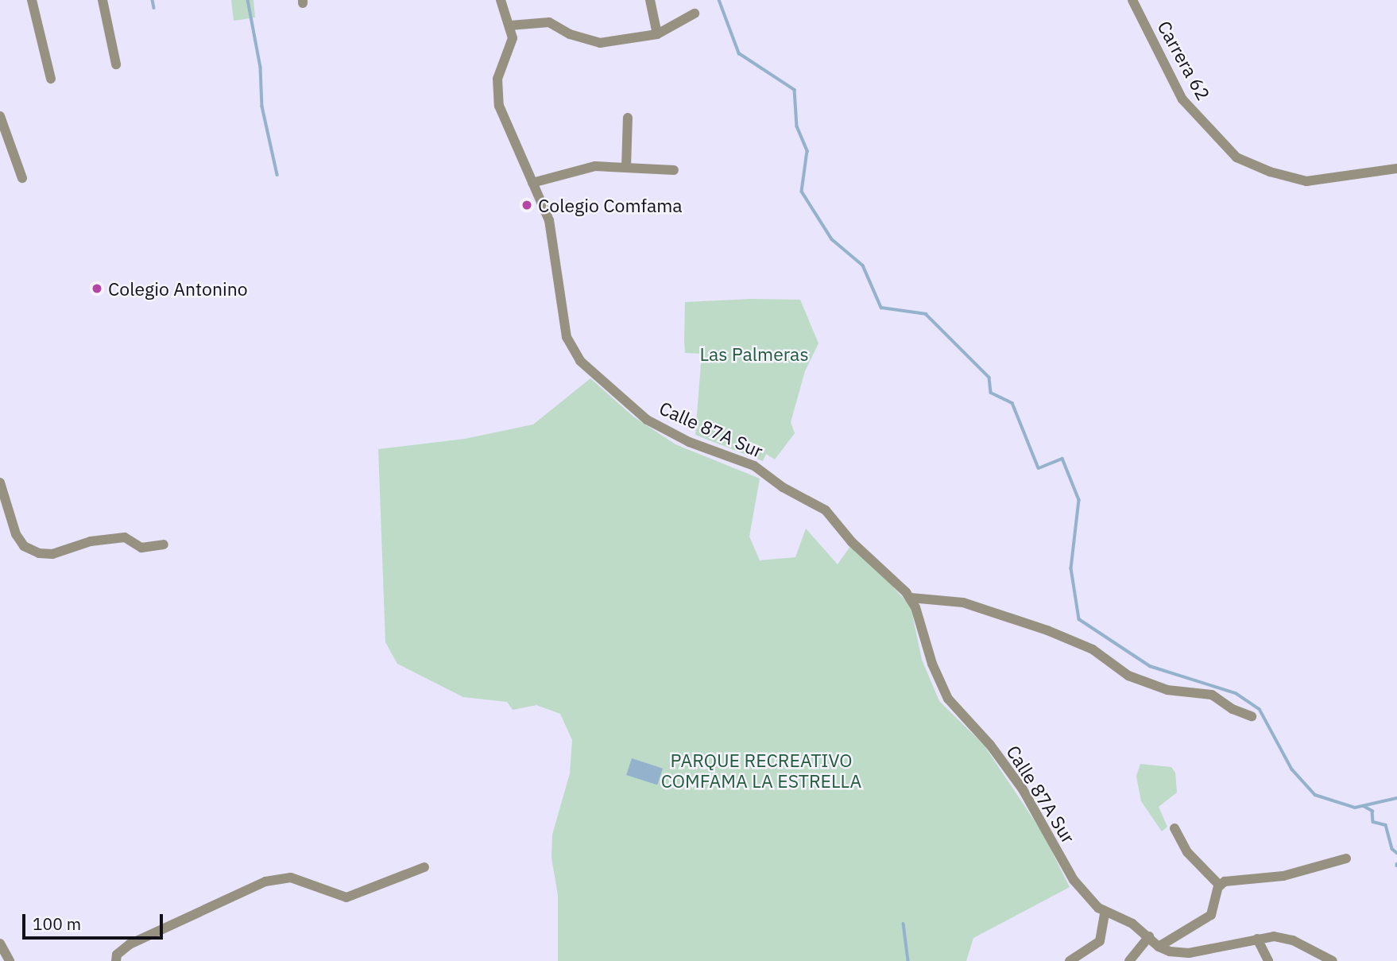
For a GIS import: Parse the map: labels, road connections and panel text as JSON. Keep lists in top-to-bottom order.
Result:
{
  "streets": {
    "street": ["Carrera 62", "Calle 87A Sur"]
  },
  "parks": ["Las Palmeras", "PARQUE RECREATIVO COMFAMA LA ESTRELLA"],
  "places": ["Colegio Comfama", "Colegio Antonino"],
  "scale_bar": "100 m"
}
